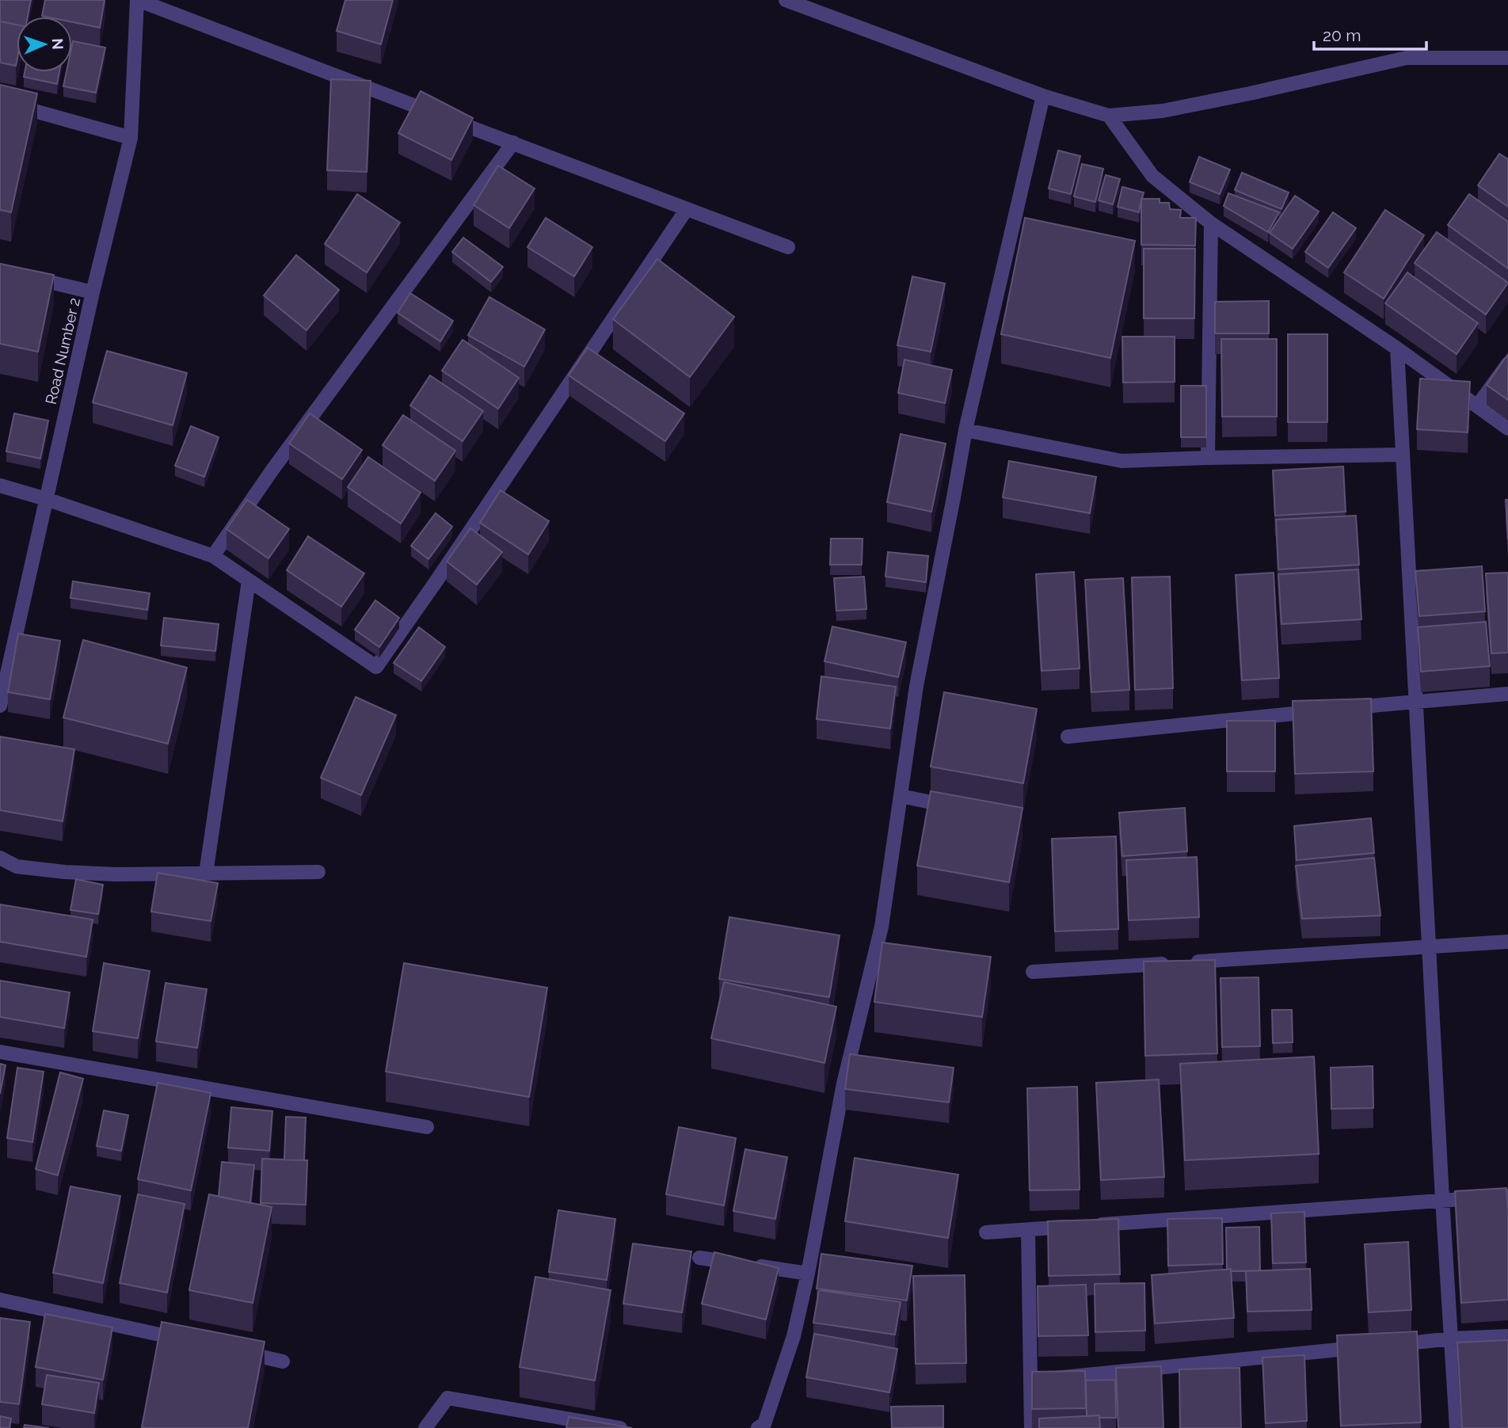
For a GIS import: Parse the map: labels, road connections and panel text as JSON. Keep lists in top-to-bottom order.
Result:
{
  "streets": {
    "street": ["Road Number 2"]
  },
  "scale_bar": "20 m",
  "north": "right"
}
